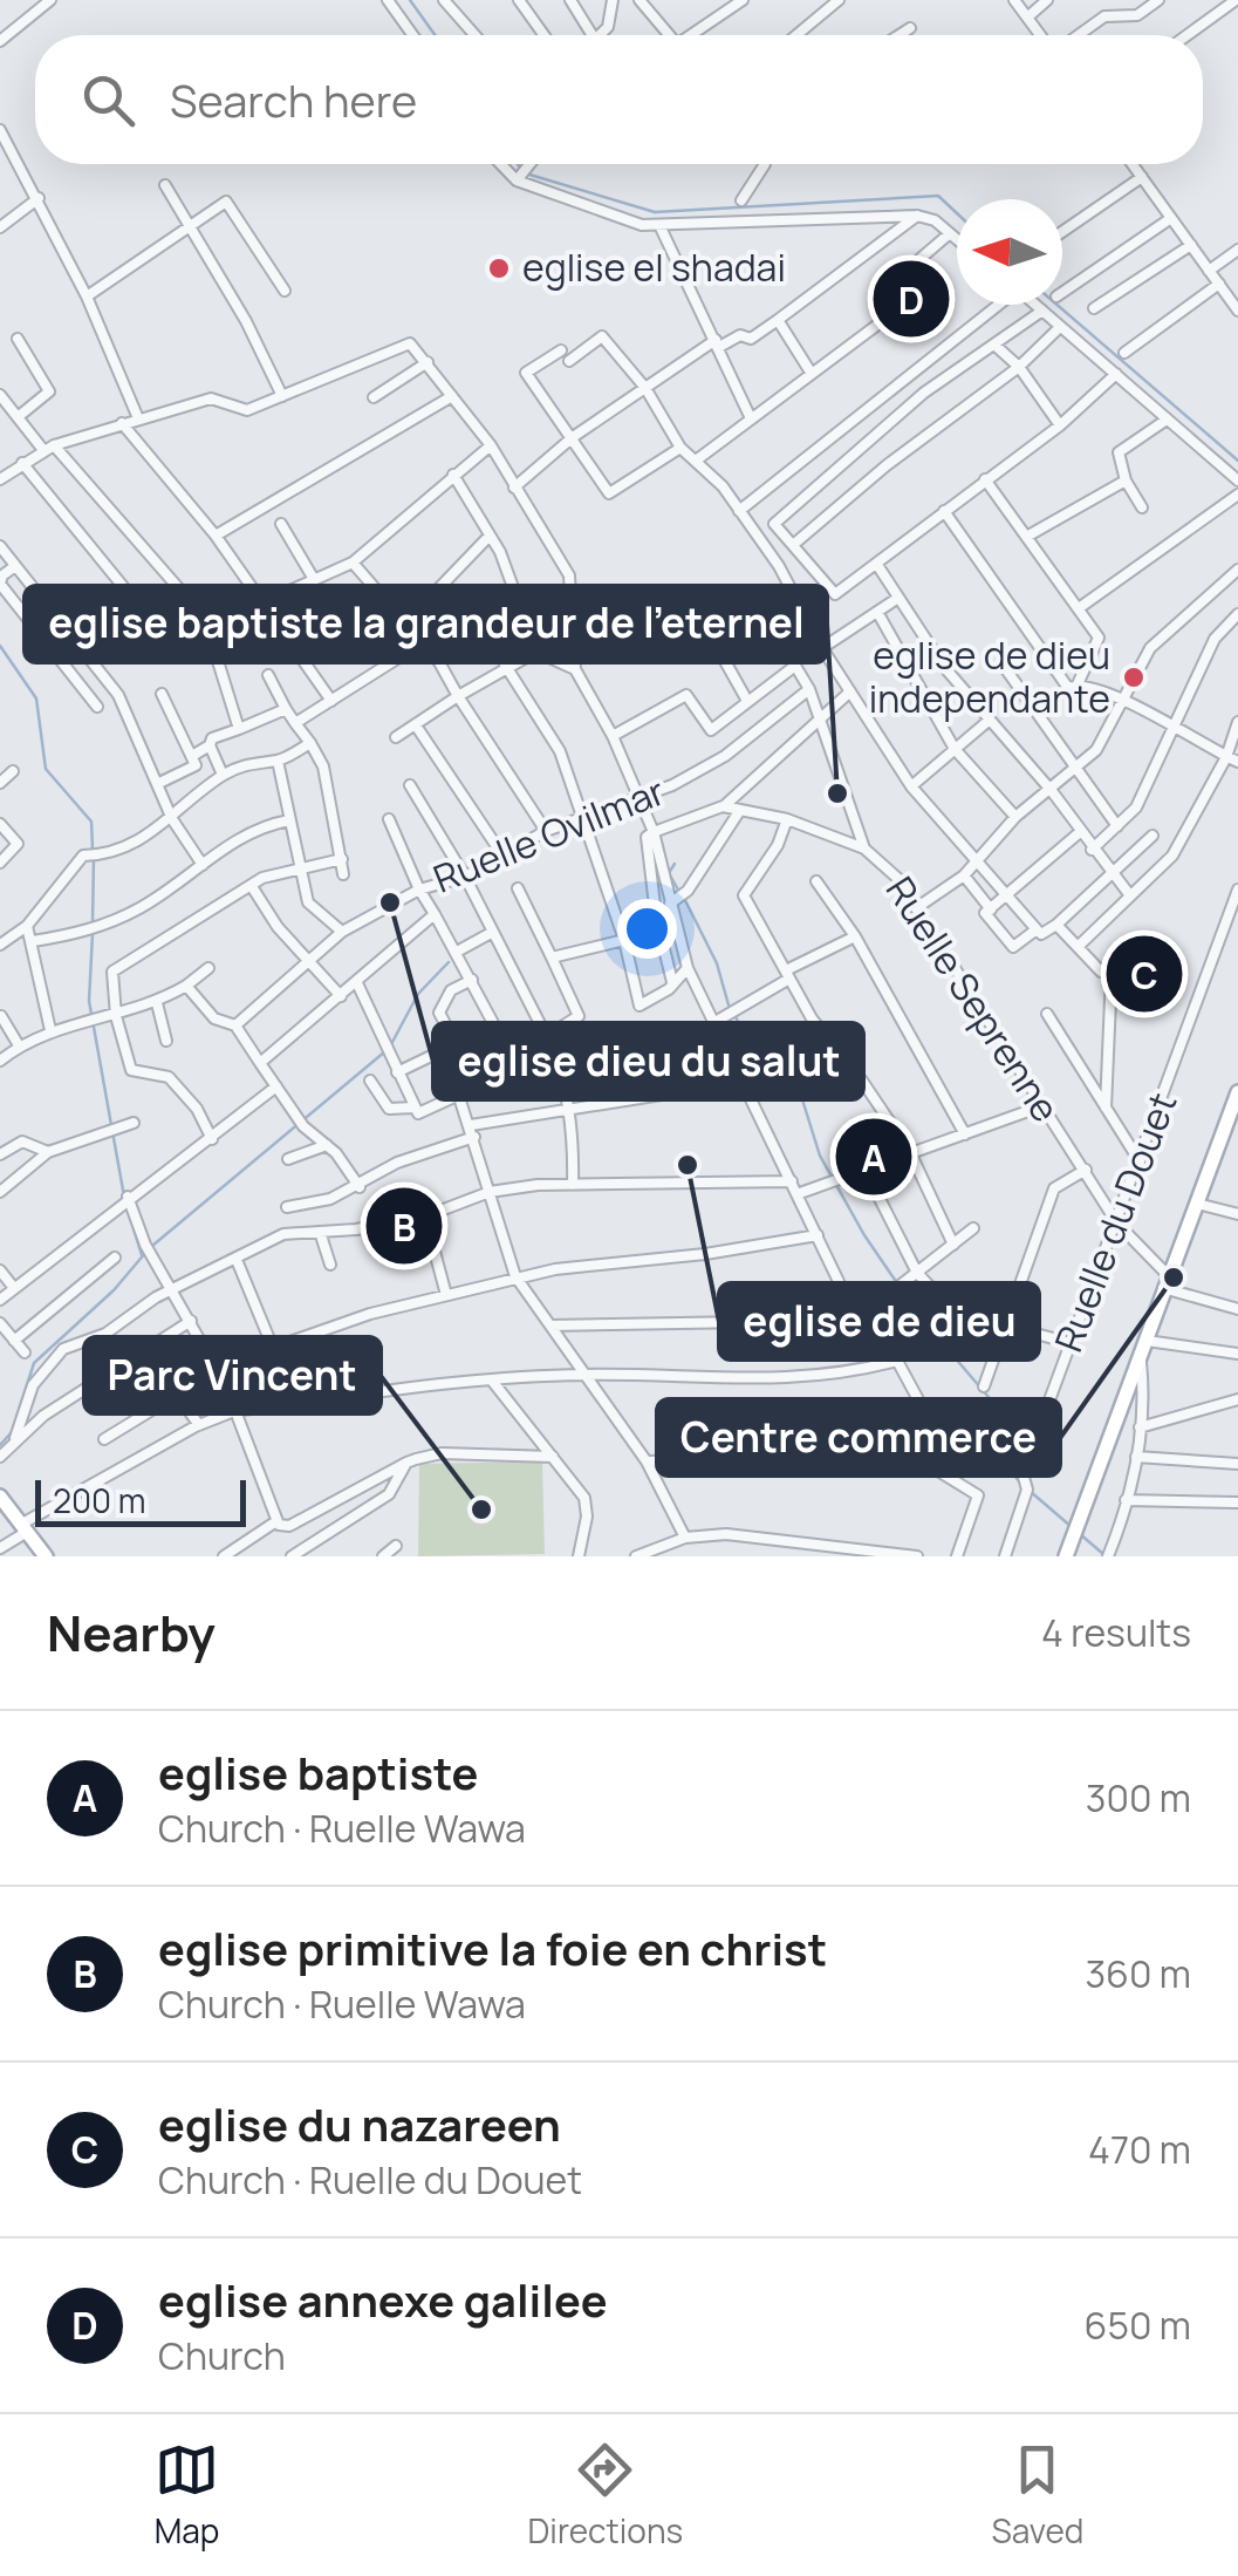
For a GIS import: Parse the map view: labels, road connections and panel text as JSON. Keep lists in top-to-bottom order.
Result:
{
  "streets": {
    "street": ["Ruelle Ovilmar", "Ruelle Seprenne", "Ruelle du Douet"]
  },
  "crossings": [
    ["Ruelle Seprenne", "Ruelle du Douet"]
  ],
  "places": [
    "eglise el shadai",
    "eglise de dieu independante",
    "eglise baptiste la grandeur de l'eternel",
    "eglise dieu du salut",
    "eglise de dieu",
    "Centre commerce",
    "Parc Vincent"
  ],
  "scale_bar": "200 m",
  "north": "left",
  "page": {
    "search": "Search here",
    "pins": [
      "D",
      "C",
      "A",
      "B"
    ],
    "scale": "200 m",
    "heading": ["Nearby", "4 results"],
    "list": [
      {
        "mark": "A",
        "name": "eglise baptiste",
        "note": "Church · Ruelle Wawa",
        "value": "300 m"
      },
      {
        "mark": "B",
        "name": "eglise primitive la foie en christ",
        "note": "Church · Ruelle Wawa",
        "value": "360 m"
      },
      {
        "mark": "C",
        "name": "eglise du nazareen",
        "note": "Church · Ruelle du Douet",
        "value": "470 m"
      },
      {
        "mark": "D",
        "name": "eglise annexe galilee",
        "note": "Church",
        "value": "650 m"
      }
    ],
    "nav": ["Map", "Directions", "Saved"]
  }
}
